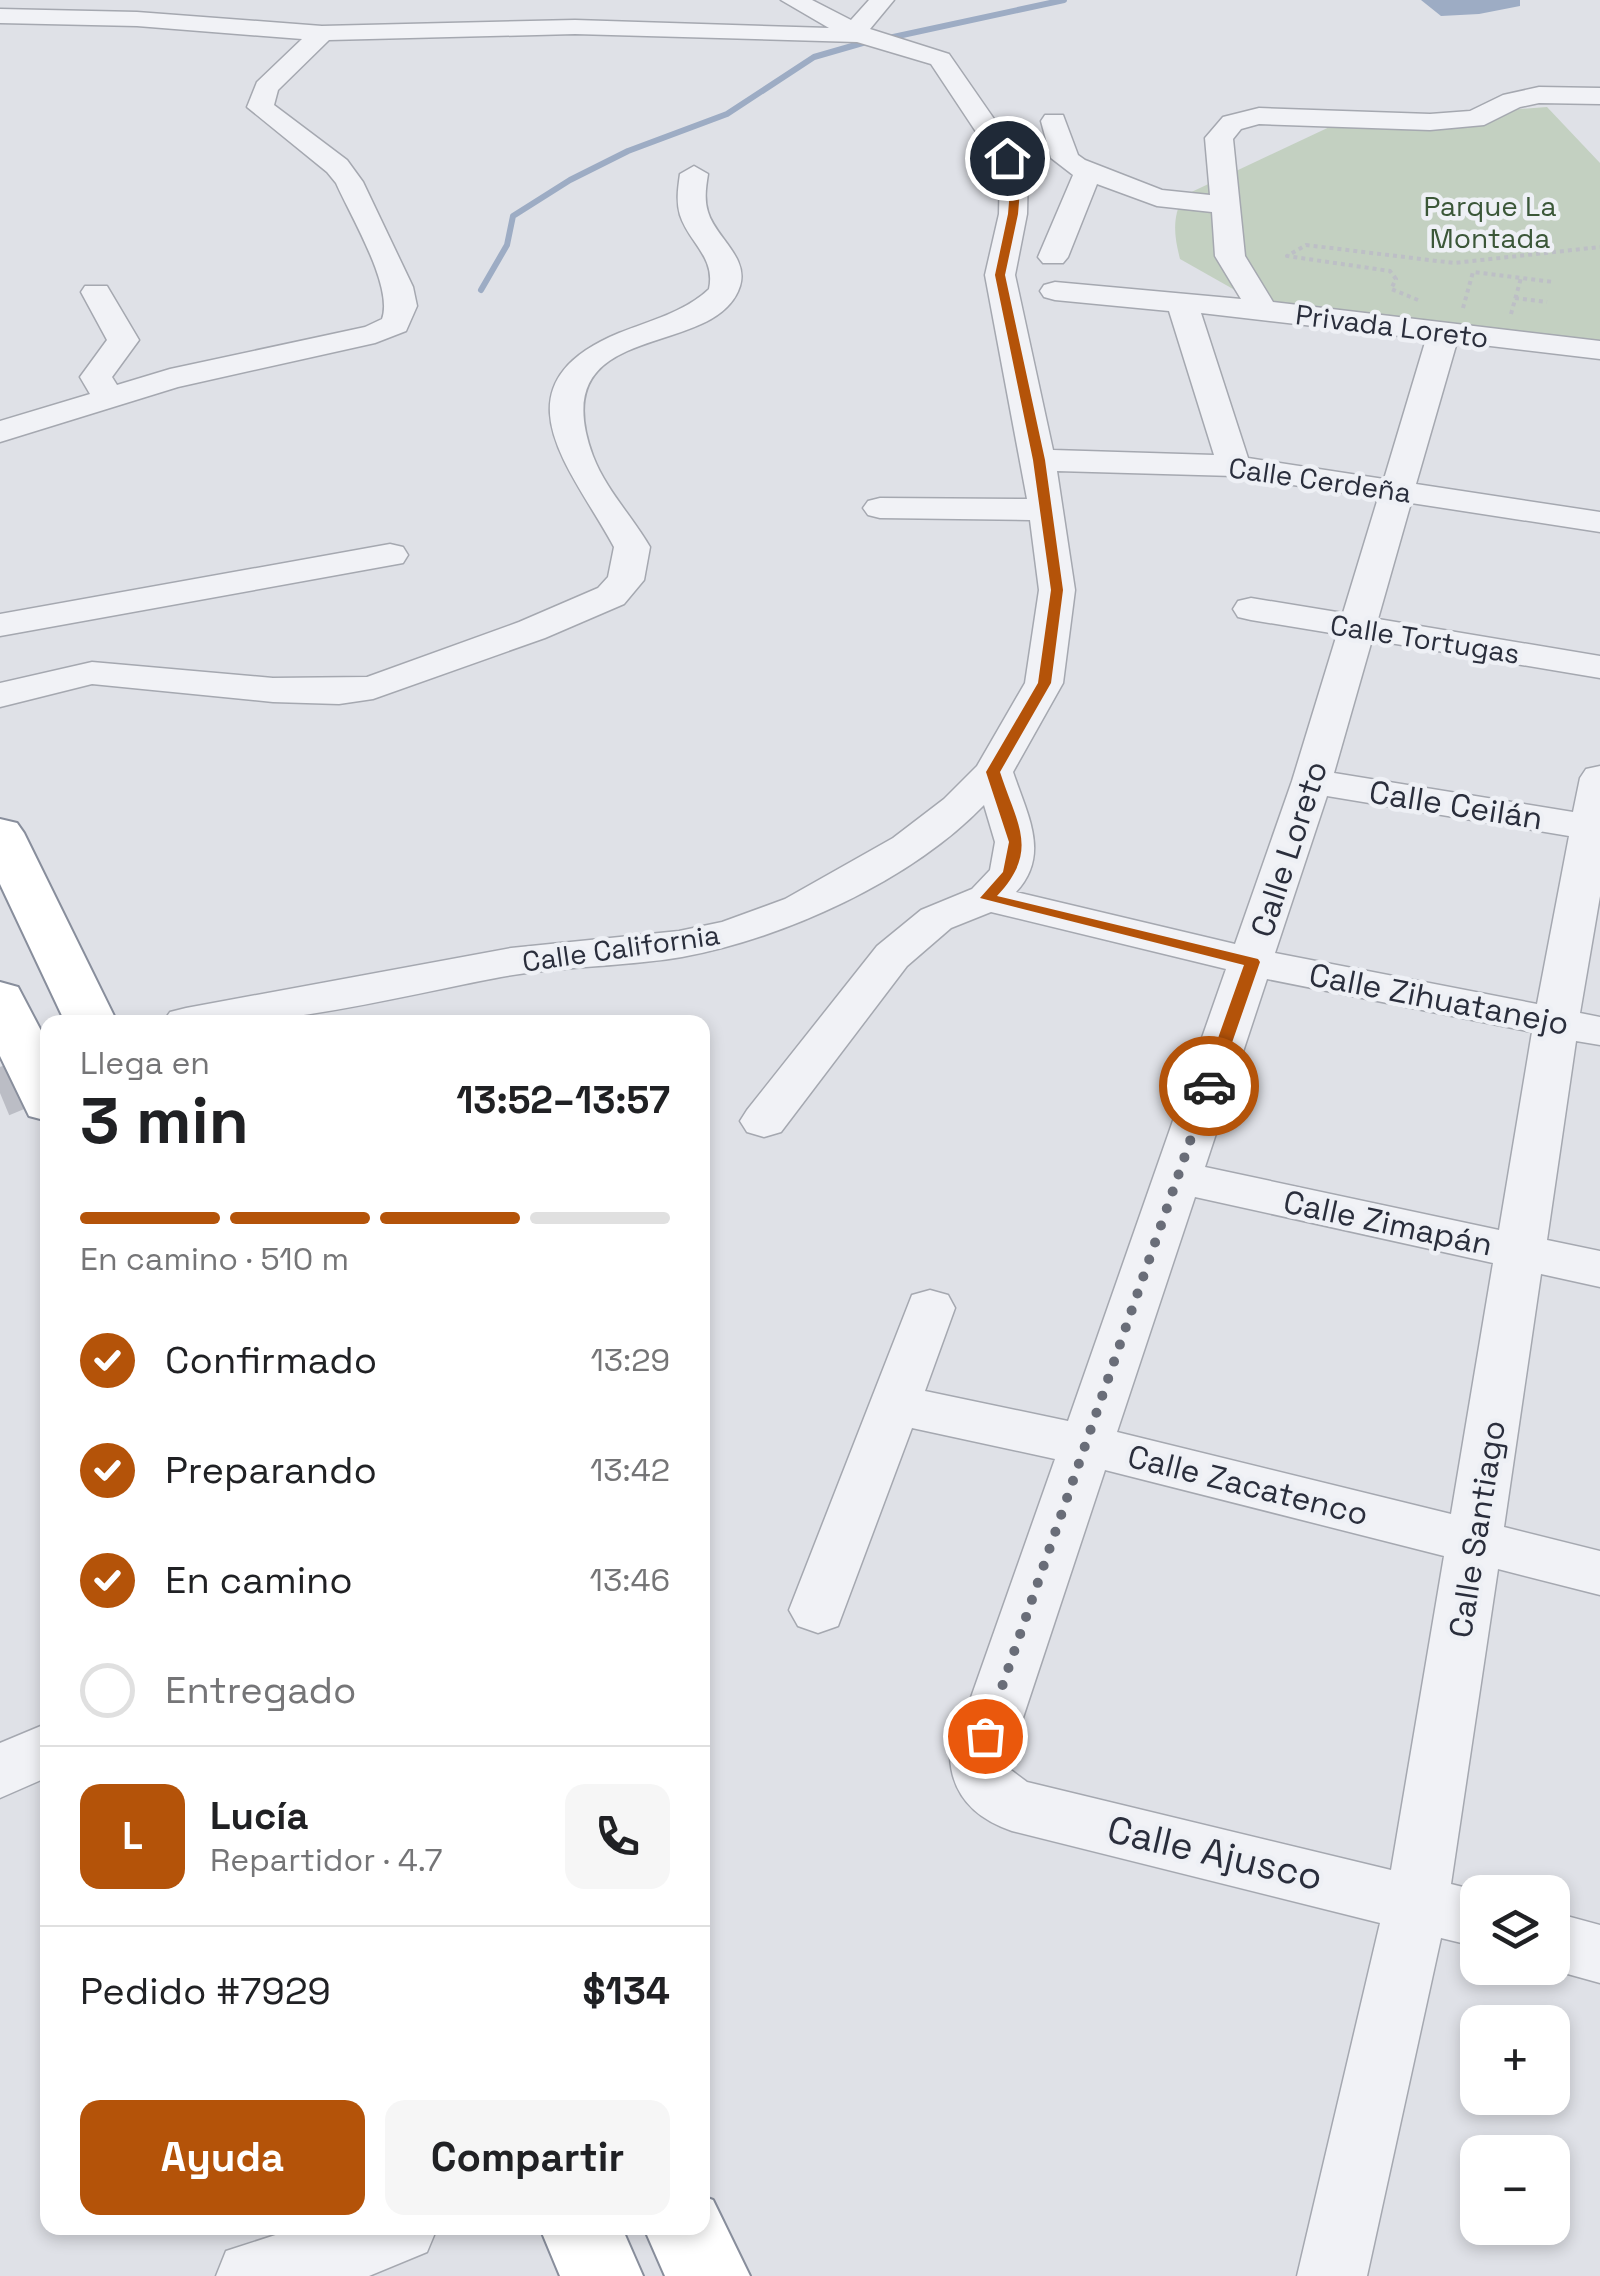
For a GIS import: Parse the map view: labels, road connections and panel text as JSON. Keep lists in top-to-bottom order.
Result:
{
  "streets": {
    "street": [
      "Privada Loreto",
      "Calle Cerdeña",
      "Calle Tortugas",
      "Calle Ceilán",
      "Calle Loreto",
      "Calle California",
      "Calle Zihuatanejo",
      "Calle Zimapán",
      "Calle Zacatenco",
      "Calle Santiago",
      "Calle Ajusco"
    ]
  },
  "crossings": [
    ["Privada Loreto", "Calle Loreto"],
    ["Calle Cerdeña", "Calle Loreto"],
    ["Calle Cerdeña", "Calle California"],
    ["Calle Tortugas", "Calle Loreto"],
    ["Calle Ceilán", "Calle Loreto"],
    ["Calle Ceilán", "Calle Santiago"],
    ["Calle Loreto", "Calle Zihuatanejo"],
    ["Calle Loreto", "Calle Zimapán"],
    ["Calle Loreto", "Calle Zacatenco"],
    ["Calle Loreto", "Calle Ajusco"],
    ["Calle Zihuatanejo", "Calle Santiago"],
    ["Calle Zimapán", "Calle Santiago"],
    ["Calle Zacatenco", "Calle Santiago"],
    ["Calle Santiago", "Calle Ajusco"]
  ],
  "parks": ["Parque La Montada"],
  "page": {
    "heading": ["3 min", "Llega en", "13:52–13:57"],
    "panel": [
      "Lucía",
      "Repartidor · 4.7",
      "Pedido #7929",
      "$134"
    ],
    "bar": "En camino · 510 m",
    "list": [
      ["Confirmado", "13:29"],
      ["Preparando", "13:42"],
      ["En camino", "13:46"],
      "Entregado"
    ],
    "round": "L",
    "map_buttons": ["+", "−"],
    "buttons": ["Ayuda", "Compartir"]
  }
}
